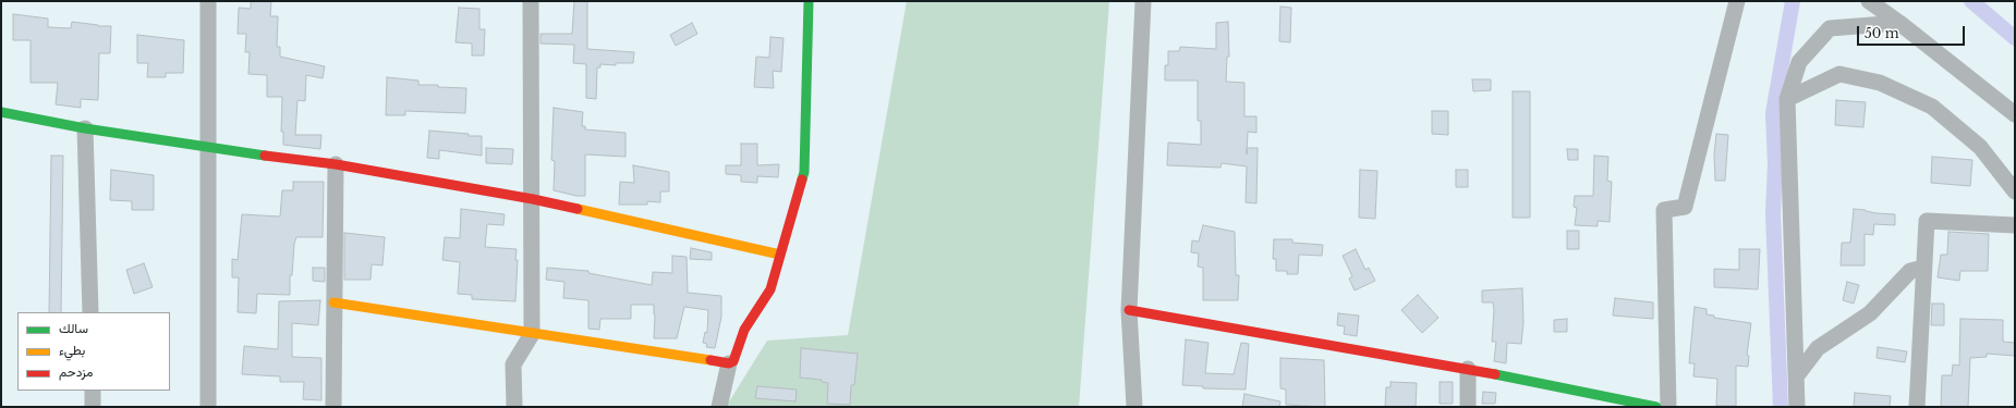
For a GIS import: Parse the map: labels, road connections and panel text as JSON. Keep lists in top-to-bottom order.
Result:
{
  "legend": ["سالك", "بطيء", "مزدحم"],
  "scale_bar": "50 m"
}
